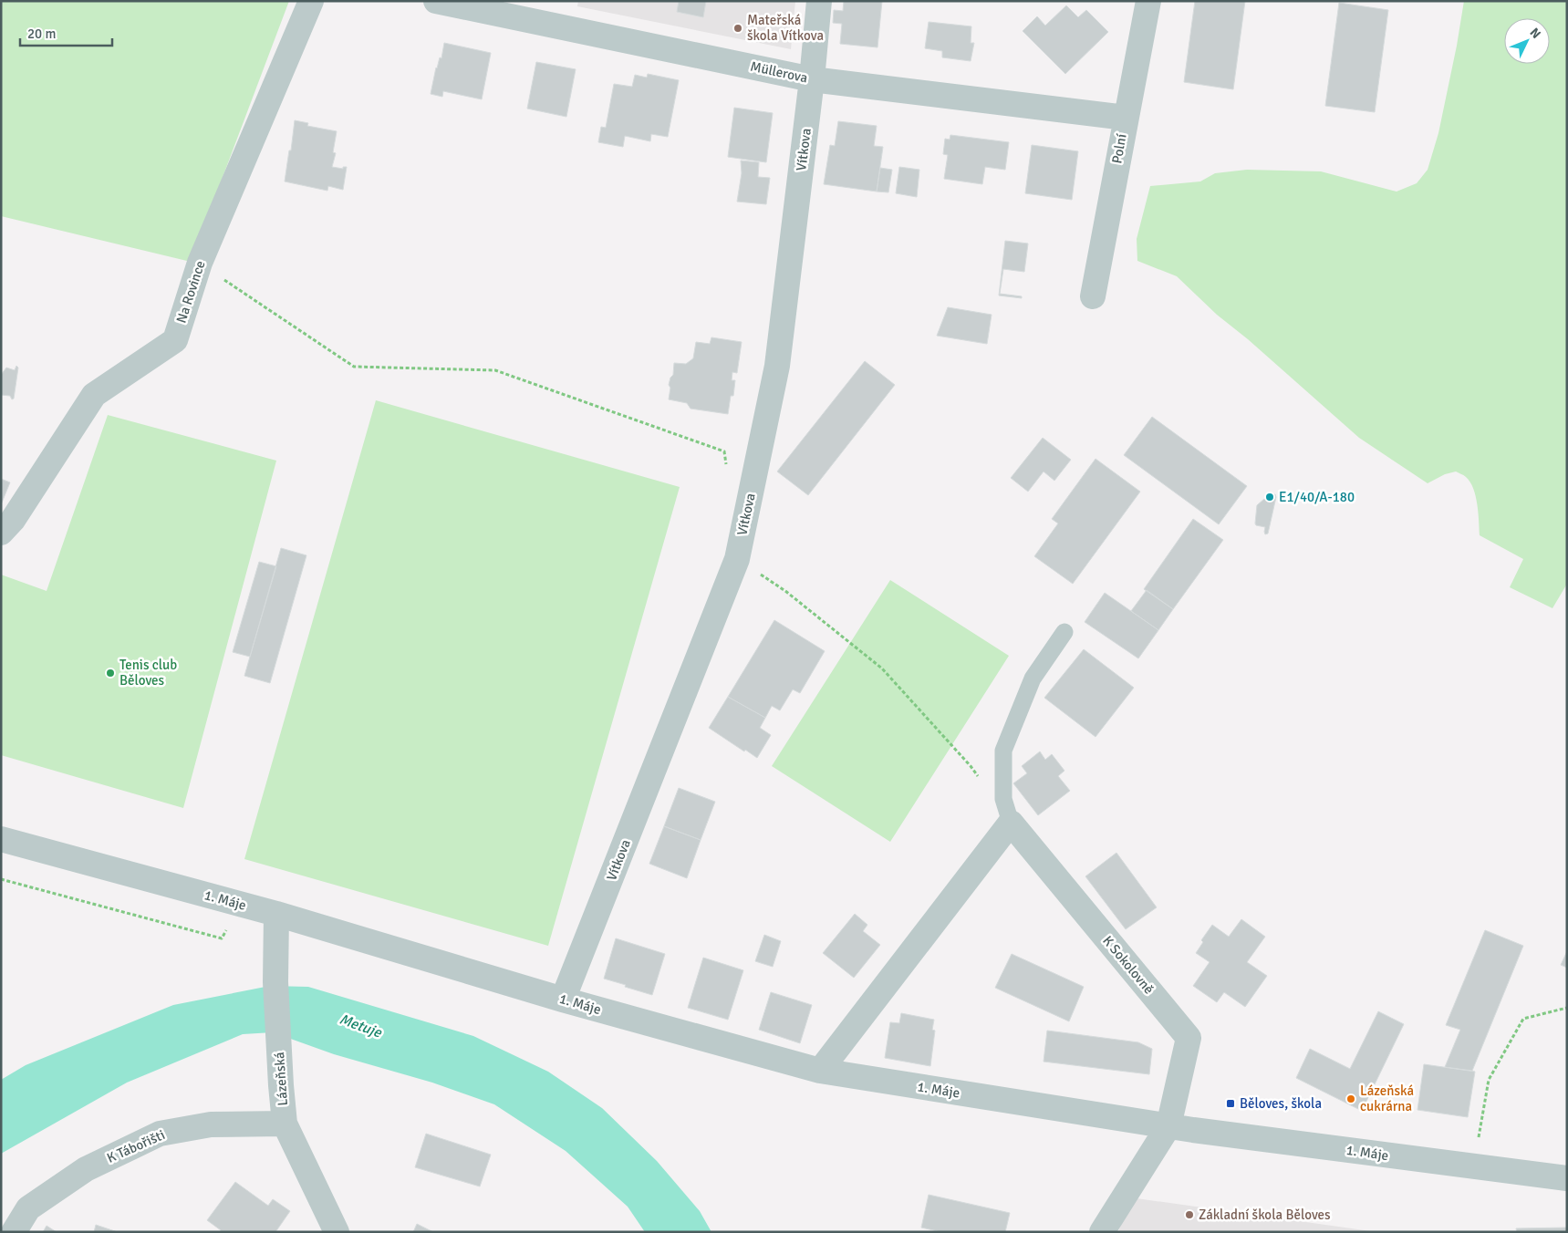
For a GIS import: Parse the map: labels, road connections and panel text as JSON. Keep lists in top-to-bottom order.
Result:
{
  "streets": {
    "street": [
      "Müllerova",
      "Polní",
      "Vítkova",
      "Na Rovince",
      "1. Máje",
      "K Sokolovně",
      "Lázeňská",
      "K Tábořišti"
    ]
  },
  "crossings": [
    ["Müllerova", "Polní"],
    ["Müllerova", "Vítkova"],
    ["Vítkova", "1. Máje"],
    ["1. Máje", "K Sokolovně"],
    ["1. Máje", "Lázeňská"],
    ["Lázeňská", "K Tábořišti"]
  ],
  "water": ["Metuje"],
  "places": {
    "other": [
      "Mateřská škola Vítkova",
      "E1/40/A-180",
      "Tenis club Běloves",
      "Lázeňská cukrárna",
      "Základní škola Běloves"
    ],
    "transit": ["Běloves, škola"]
  },
  "scale_bar": "20 m",
  "north": "top right"
}
